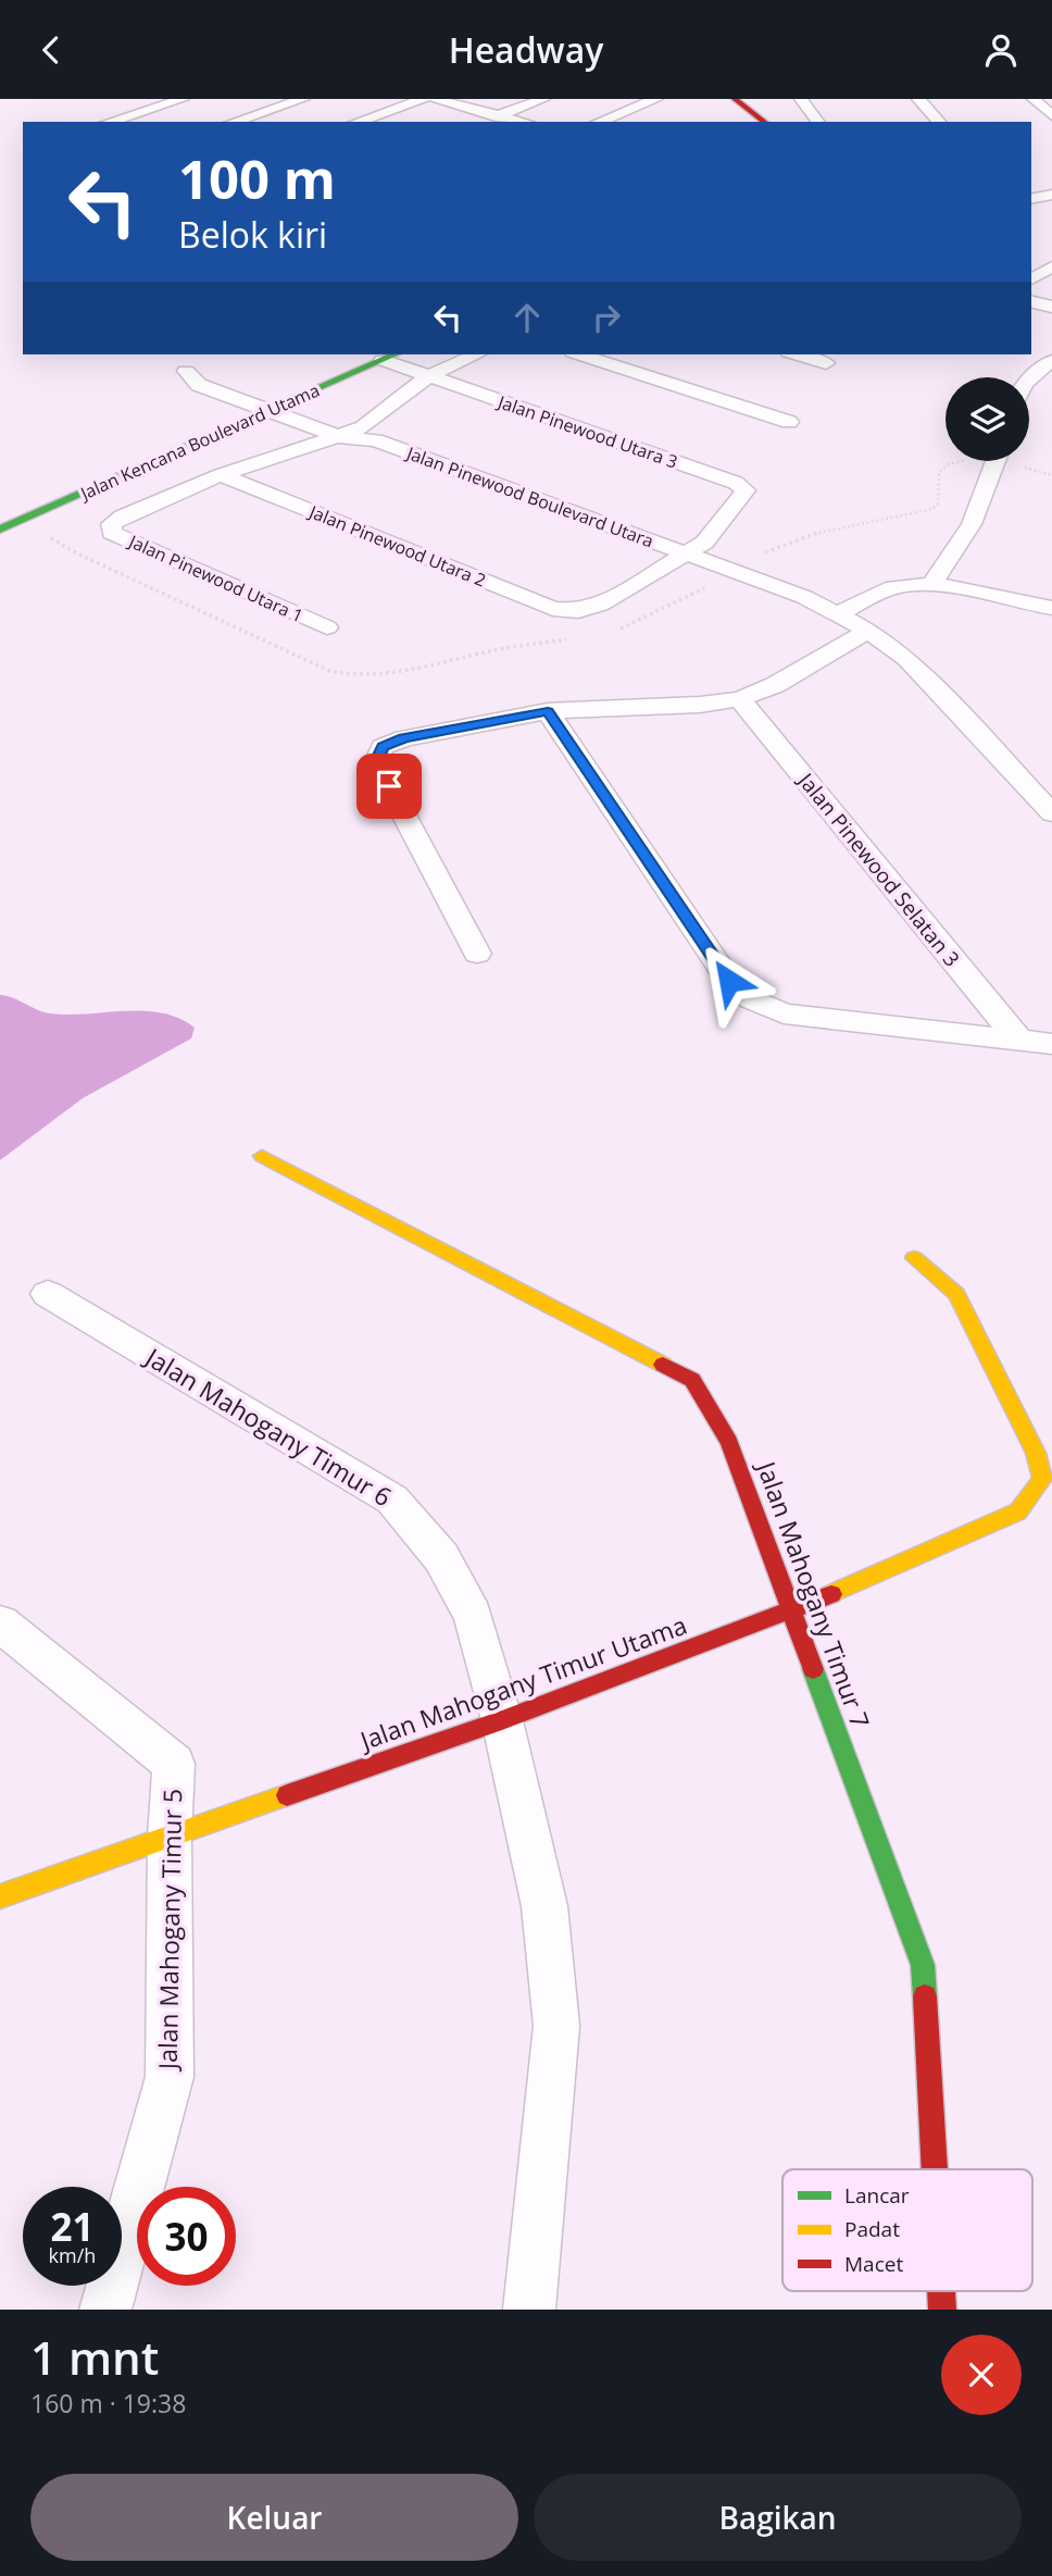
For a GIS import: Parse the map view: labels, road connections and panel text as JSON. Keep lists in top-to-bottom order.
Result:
{
  "streets": {
    "street": [
      "Jalan Pinewood Utara 3",
      "Jalan Kencana Boulevard Utama",
      "Jalan Pinewood Boulevard Utara",
      "Jalan Pinewood Utara 2",
      "Jalan Pinewood Utara 1",
      "Jalan Pinewood Selatan 3",
      "Jalan Mahogany Timur 6",
      "Jalan Mahogany Timur 7",
      "Jalan Mahogany Timur Utama",
      "Jalan Mahogany Timur 5"
    ]
  },
  "crossings": [
    ["Jalan Pinewood Utara 3", "Jalan Kencana Boulevard Utama"],
    ["Jalan Pinewood Utara 3", "Jalan Pinewood Boulevard Utara"],
    ["Jalan Pinewood Utara 3", "Jalan Pinewood Utara 2"],
    ["Jalan Kencana Boulevard Utama", "Jalan Pinewood Boulevard Utara"],
    ["Jalan Pinewood Boulevard Utara", "Jalan Pinewood Utara 2"],
    ["Jalan Pinewood Utara 2", "Jalan Pinewood Utara 1"],
    ["Jalan Mahogany Timur 6", "Jalan Mahogany Timur Utama"],
    ["Jalan Mahogany Timur 7", "Jalan Mahogany Timur Utama"],
    ["Jalan Mahogany Timur Utama", "Jalan Mahogany Timur 5"]
  ],
  "legend": ["Lancar", "Padat", "Macet"],
  "page": {
    "header": "Headway",
    "turn": ["100 m", "Belok kiri"],
    "speed": "21 km/h",
    "limit": "30",
    "heading": ["1 mnt", "160 m · 19:38"],
    "buttons": ["Keluar", "Bagikan"]
  }
}
